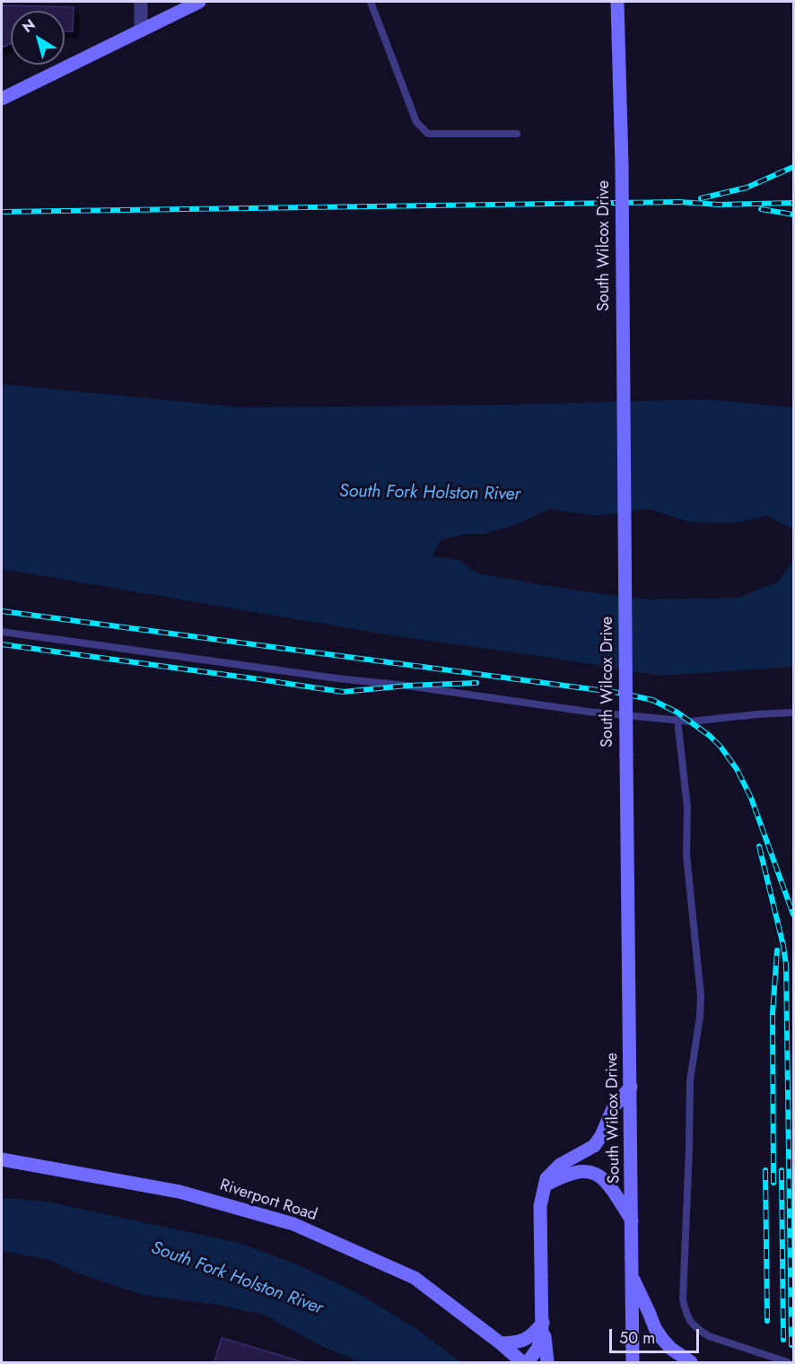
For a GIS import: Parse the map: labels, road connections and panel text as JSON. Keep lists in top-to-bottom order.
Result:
{
  "streets": {
    "main road": ["South Wilcox Drive", "Riverport Road"]
  },
  "water": ["South Fork Holston River"],
  "scale_bar": "50 m",
  "north": "top left"
}
